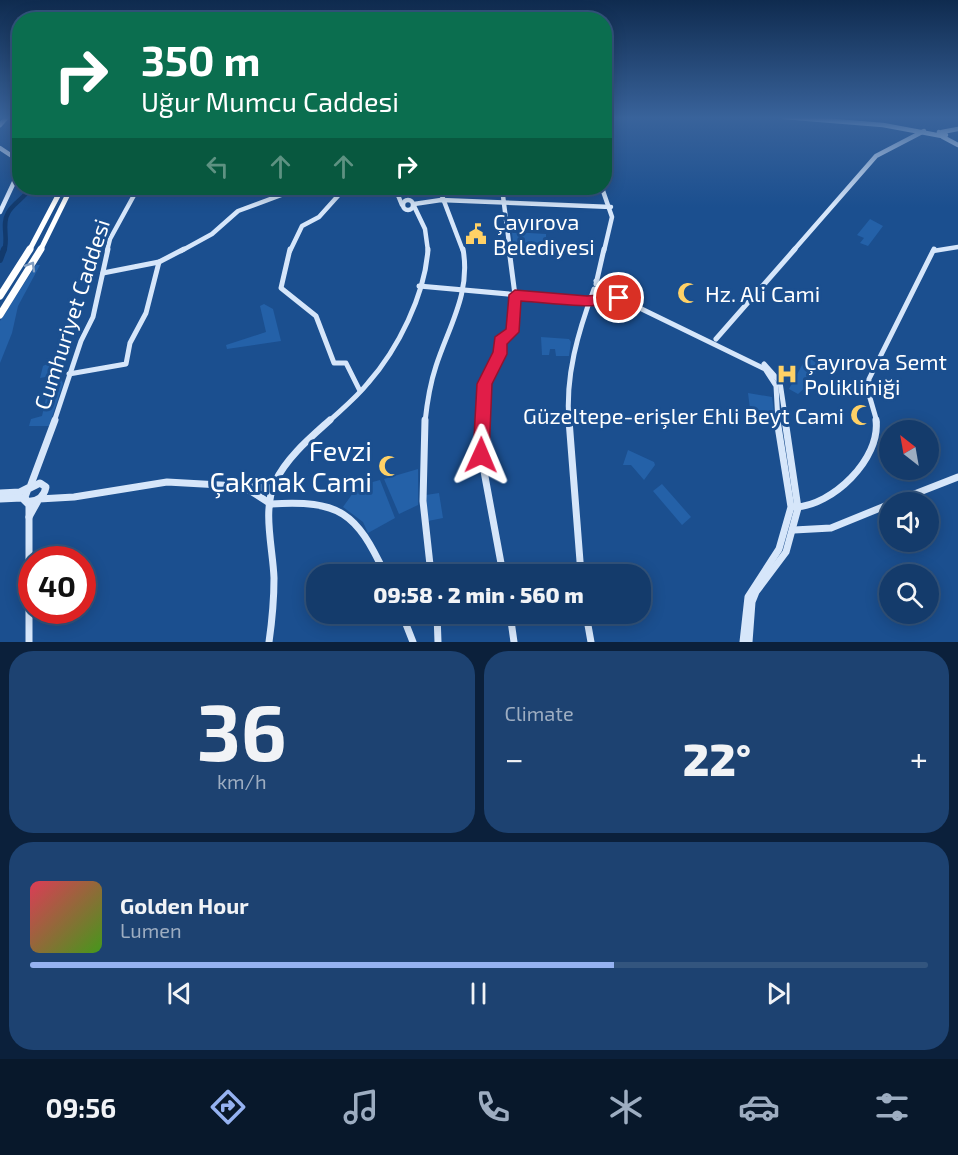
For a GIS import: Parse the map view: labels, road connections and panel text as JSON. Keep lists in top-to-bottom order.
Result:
{
  "streets": {
    "street": ["Cumhuriyet Caddesi"]
  },
  "places": {
    "public building": ["Çayırova Belediyesi"],
    "mosque": ["Hz. Ali Cami", "Güzeltepe-erişler Ehli Beyt Cami", "Fevzi Çakmak Cami"],
    "hospital": ["Çayırova Semt Polikliniği"]
  },
  "north": "top left",
  "page": {
    "turn": ["350 m", "Uğur Mumcu Caddesi"],
    "limit": "40",
    "trip": "09:58 · 2 min · 560 m",
    "tile": [
      ["36", "km/h"],
      "Climate"
    ],
    "heat": ["−", "22°", "+"],
    "song": ["Golden Hour", "Lumen"],
    "tabs": "09:56"
  }
}
